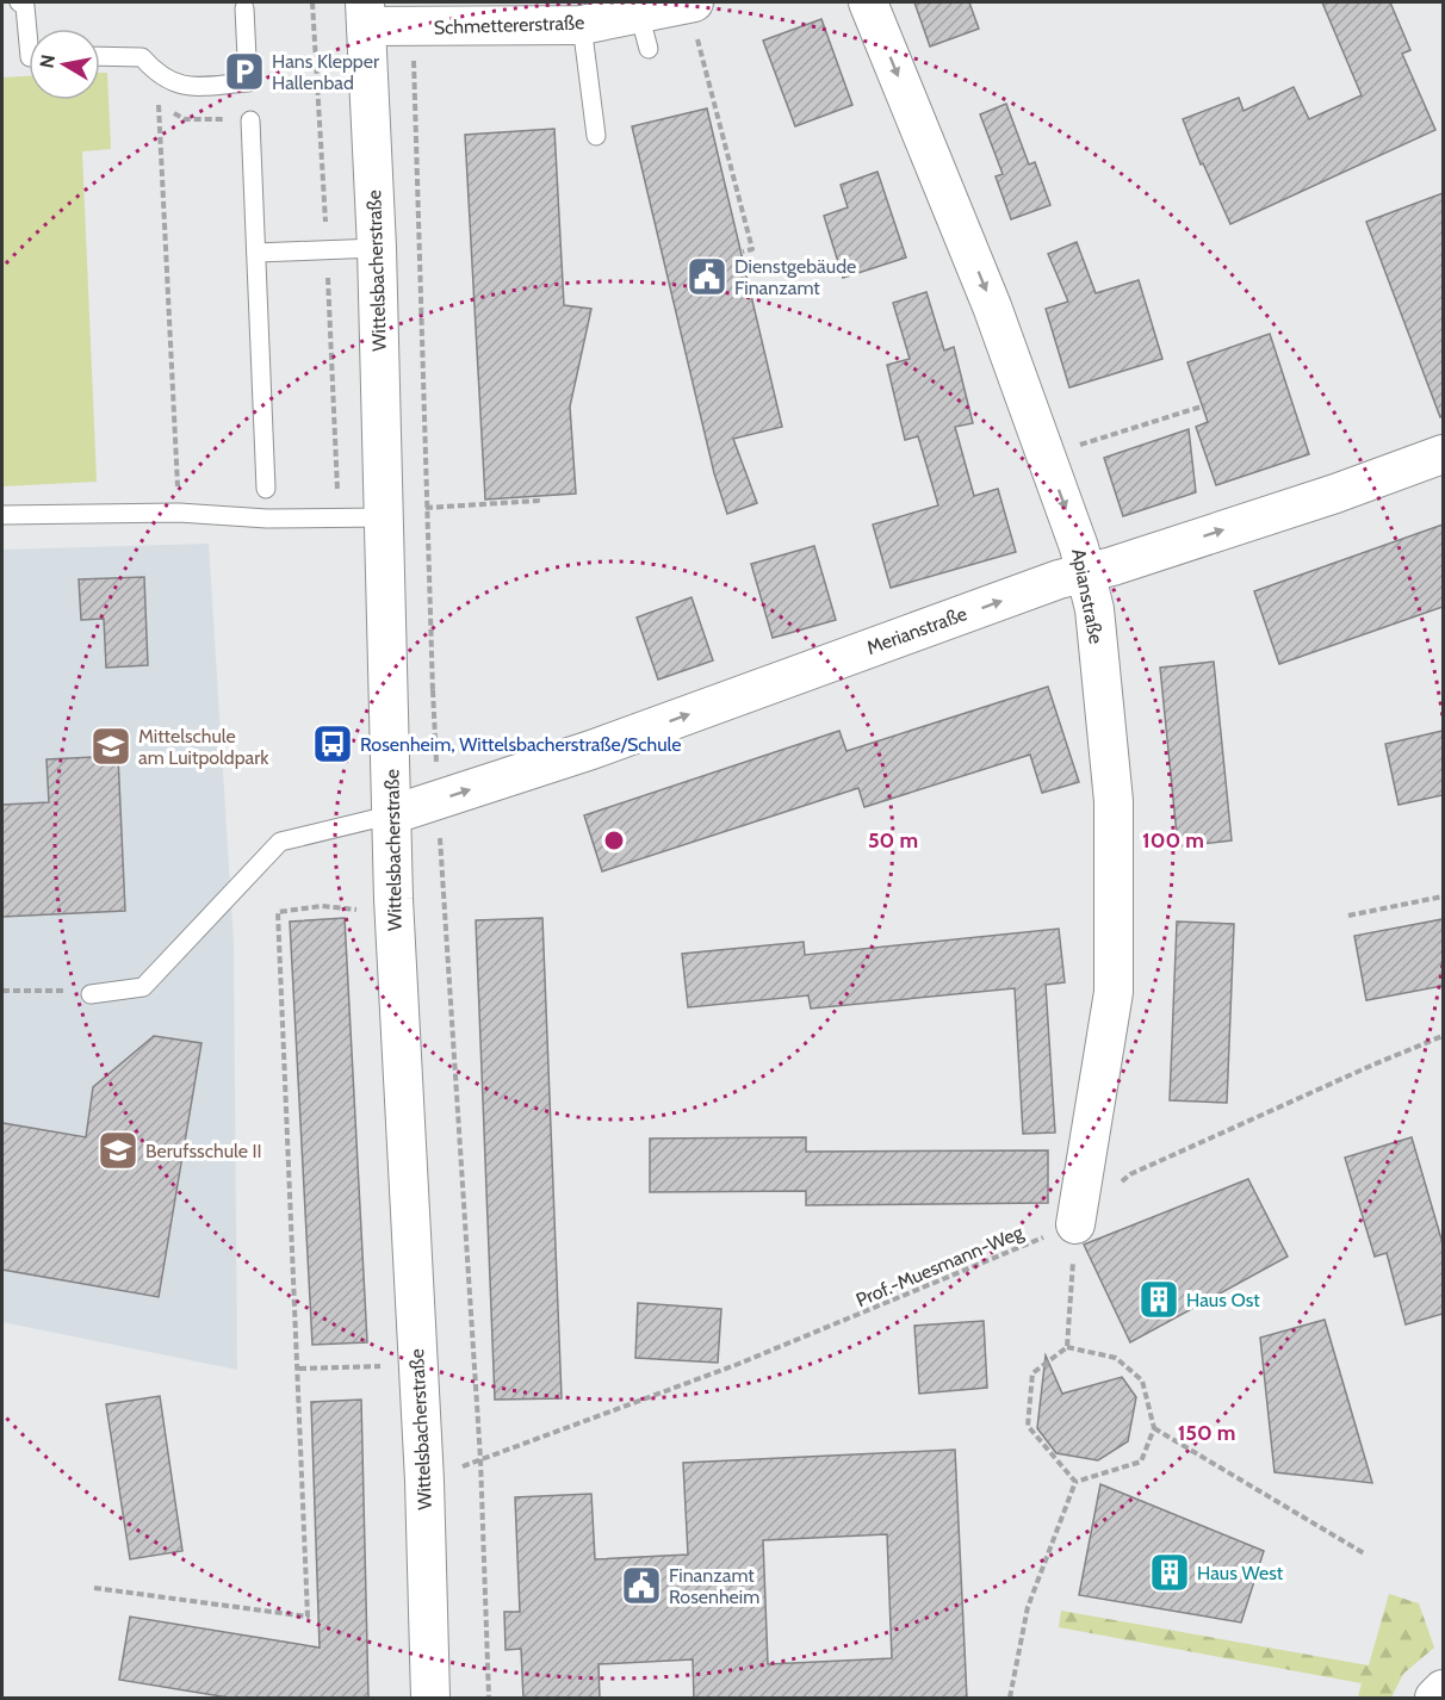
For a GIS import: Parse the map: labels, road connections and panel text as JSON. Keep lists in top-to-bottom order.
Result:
{
  "streets": {
    "street": [
      "Schmettererstraße",
      "Wittelsbacherstraße",
      "Apianstraße",
      "Merianstraße"
    ],
    "path": ["Prof.-Muesmann-Weg"]
  },
  "crossings": [
    ["Schmettererstraße", "Wittelsbacherstraße"],
    ["Wittelsbacherstraße", "Merianstraße"],
    ["Wittelsbacherstraße", "Prof.-Muesmann-Weg"],
    ["Apianstraße", "Merianstraße"],
    ["Apianstraße", "Prof.-Muesmann-Weg"]
  ],
  "one_way": ["Apianstraße", "Merianstraße"],
  "places": {
    "parking": ["Hans Klepper Hallenbad"],
    "public building": ["Dienstgebäude Finanzamt", "Finanzamt Rosenheim"],
    "bus stop": ["Rosenheim, Wittelsbacherstraße/Schule"],
    "school or university": ["Mittelschule am Luitpoldpark", "Berufsschule II"],
    "building": ["Haus Ost", "Haus West"]
  },
  "north": "left",
  "rings": ["50 m", "100 m", "150 m"]
}
